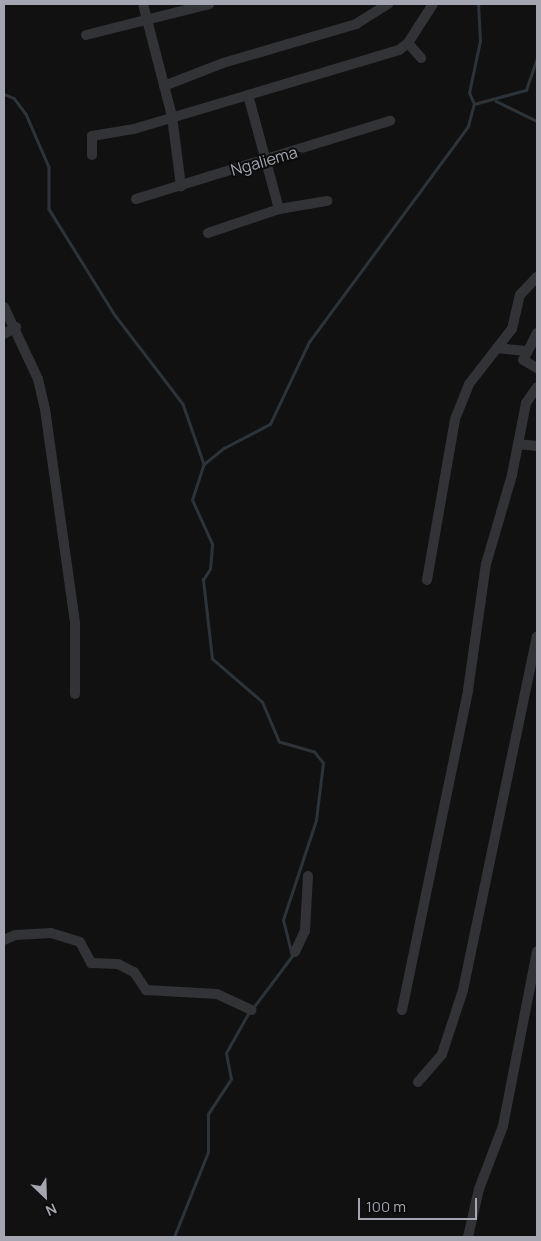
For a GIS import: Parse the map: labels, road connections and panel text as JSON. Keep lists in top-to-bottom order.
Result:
{
  "streets": {
    "street": ["Ngaliema"]
  },
  "scale_bar": "100 m",
  "north": "bottom right"
}
